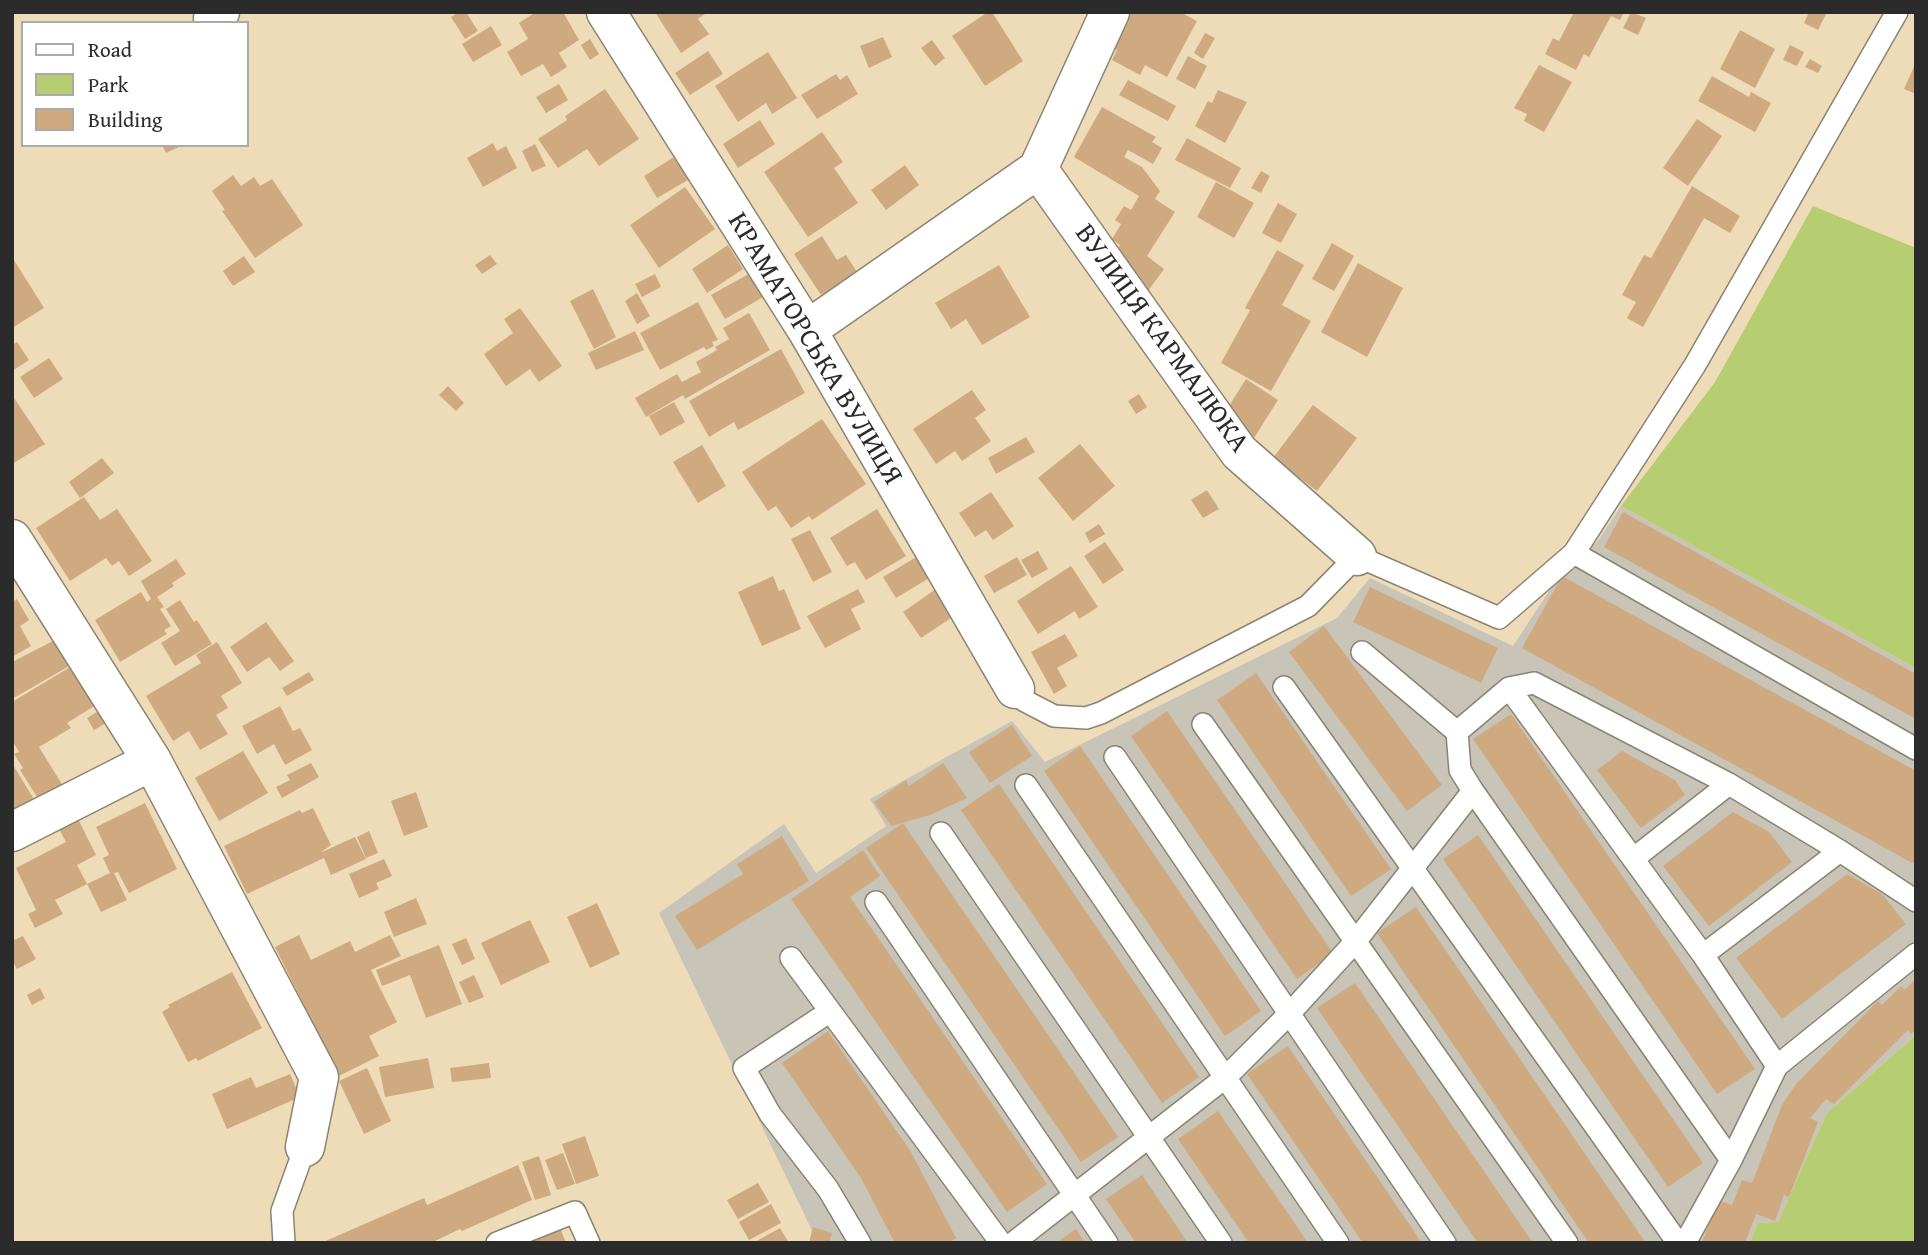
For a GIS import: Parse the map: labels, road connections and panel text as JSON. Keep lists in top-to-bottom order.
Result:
{
  "streets": {
    "street": ["ВУЛИЦЯ КАРМАЛЮКА", "КРАМАТОРСЬКА ВУЛИЦЯ"]
  },
  "legend": ["Road", "Park", "Building"]
}
